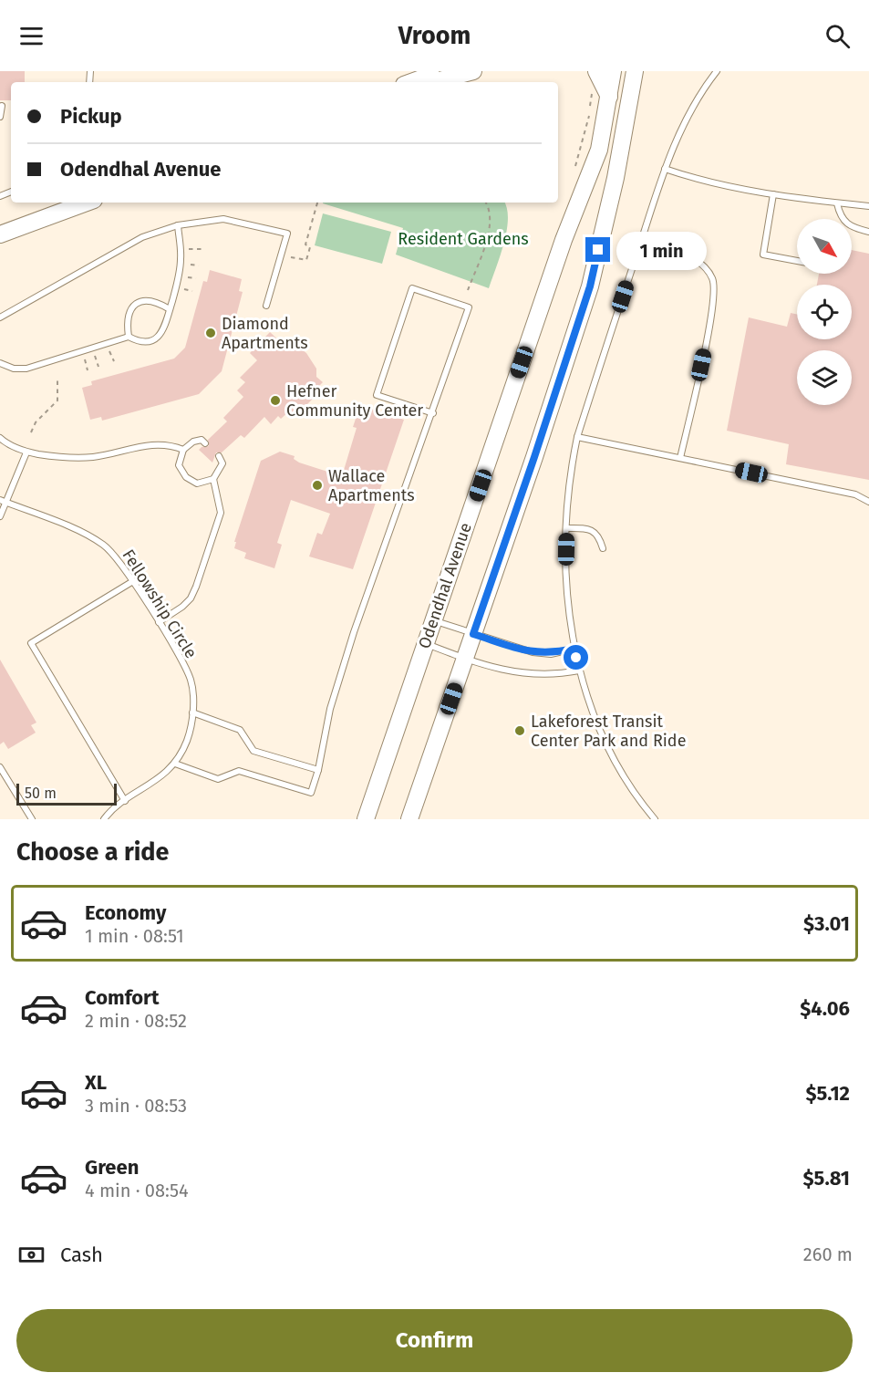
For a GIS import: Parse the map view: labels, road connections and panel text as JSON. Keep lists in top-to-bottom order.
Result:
{
  "streets": {
    "street": ["Odendhal Avenue"],
    "lane": ["Fellowship Circle"]
  },
  "parks": ["Resident Gardens"],
  "places": [
    "Diamond Apartments",
    "Hefner Community Center",
    "Wallace Apartments",
    "Lakeforest Transit Center Park and Ride"
  ],
  "scale_bar": "50 m",
  "north": "bottom right",
  "page": {
    "header": "Vroom",
    "banner": ["Pickup", "Odendhal Avenue"],
    "bubble": "1 min",
    "scale": "50 m",
    "heading": "Choose a ride",
    "list": [
      {
        "name": "Economy",
        "note": "1 min · 08:51",
        "value": "$3.01"
      },
      {
        "name": "Comfort",
        "note": "2 min · 08:52",
        "value": "$4.06"
      },
      {
        "name": "XL",
        "note": "3 min · 08:53",
        "value": "$5.12"
      },
      {
        "name": "Green",
        "note": "4 min · 08:54",
        "value": "$5.81"
      }
    ],
    "pay": ["Cash", "260 m"],
    "buttons": "Confirm"
  }
}
